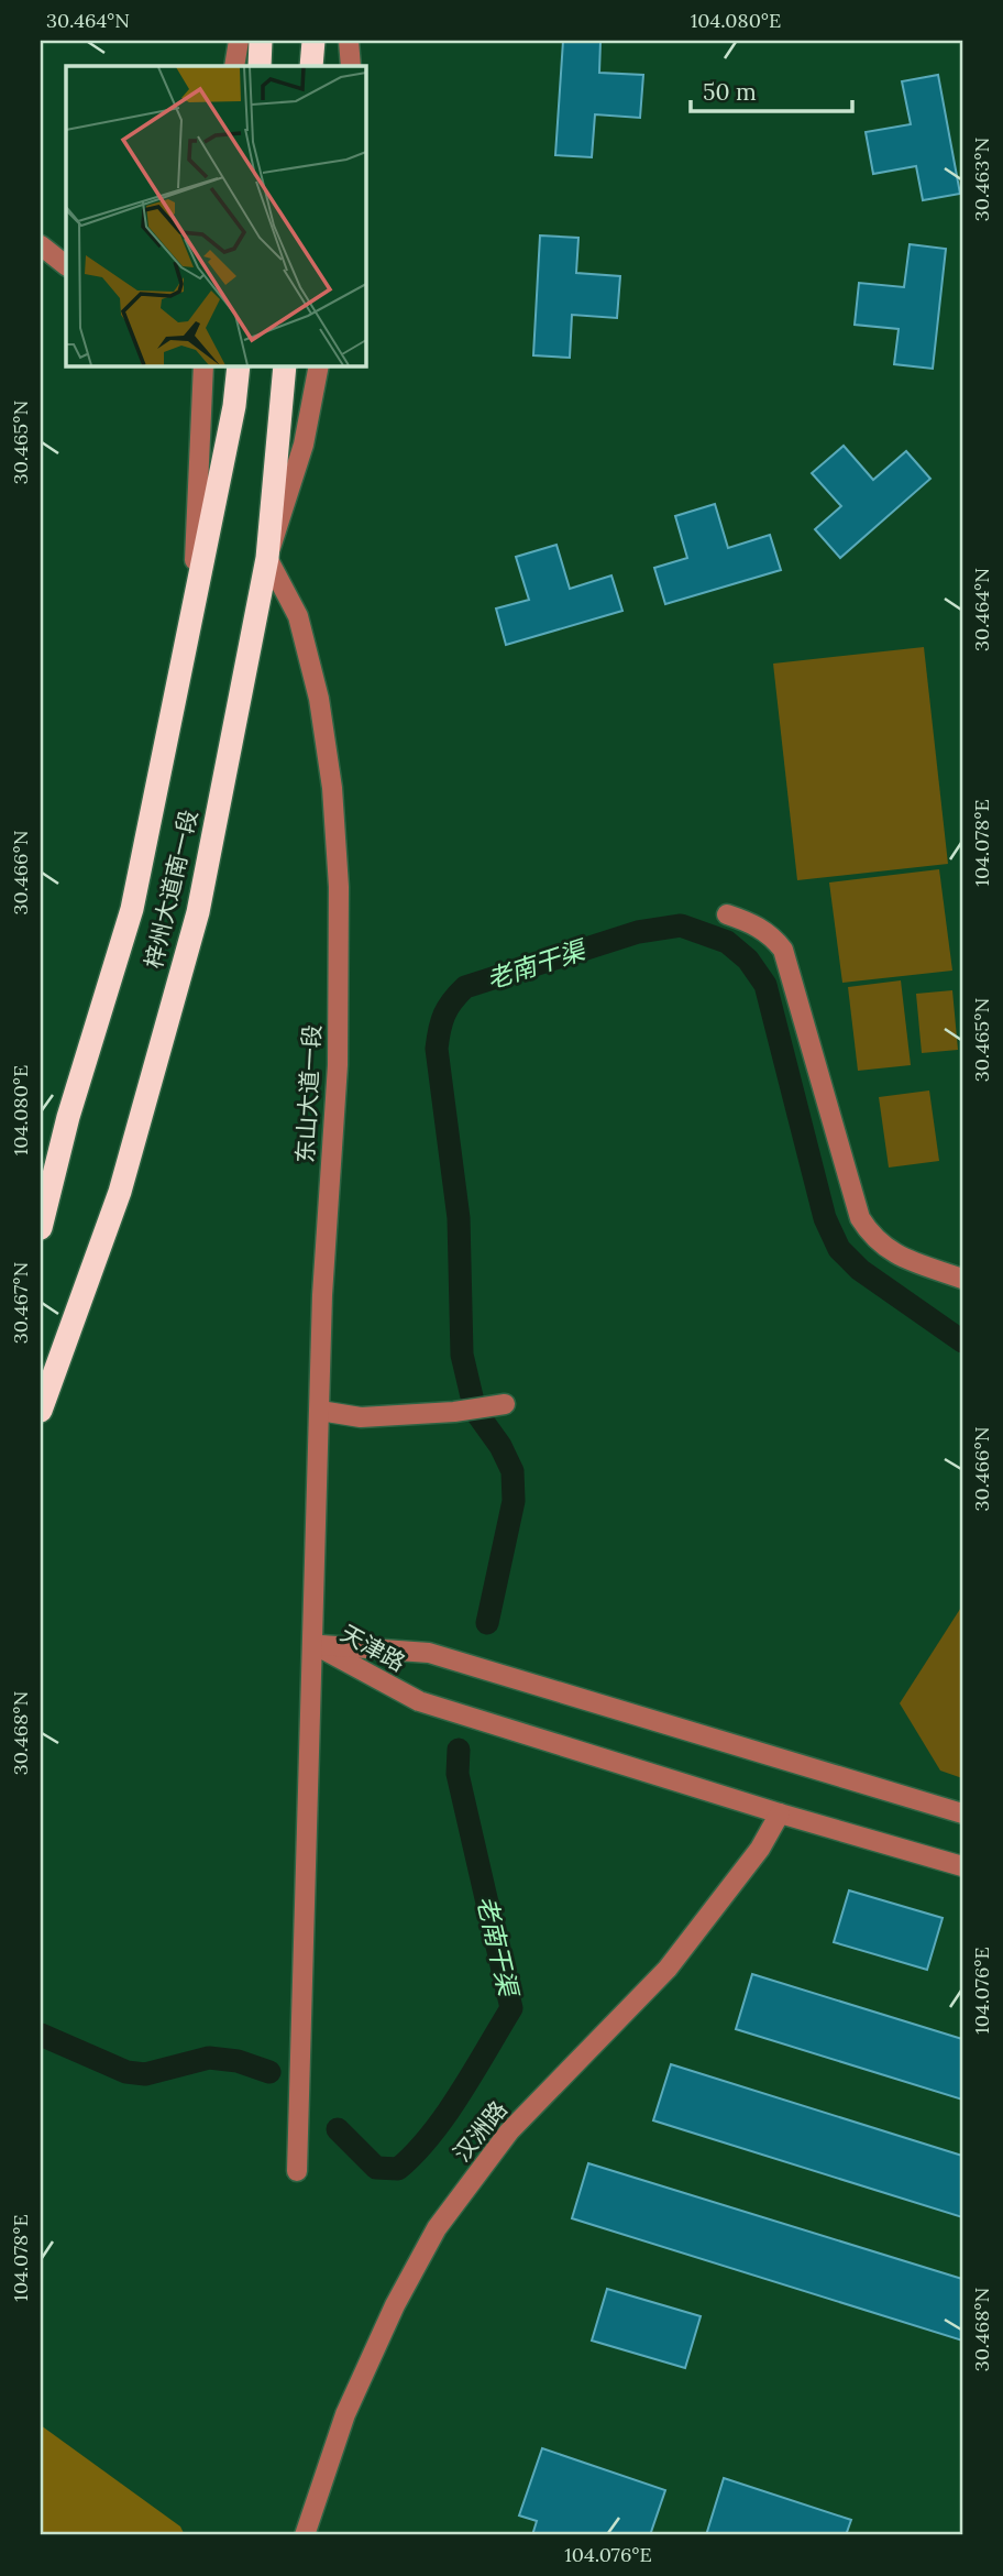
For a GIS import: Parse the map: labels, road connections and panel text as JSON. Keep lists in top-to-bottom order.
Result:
{
  "streets": {
    "highway": ["梓州大道南一段"],
    "street": ["东山大道一段", "天津路", "汉洲路"]
  },
  "crossings": [
    ["梓州大道南一段", "东山大道一段"],
    ["东山大道一段", "天津路"],
    ["天津路", "汉洲路"]
  ],
  "water": ["老南干渠"],
  "scale_bar": "50 m",
  "coordinates": [
    "30.464°N",
    "104.080°E",
    "30.463°N",
    "30.465°N",
    "104.078°E",
    "30.466°N",
    "30.467°N",
    "30.468°N",
    "104.076°E"
  ]
}
